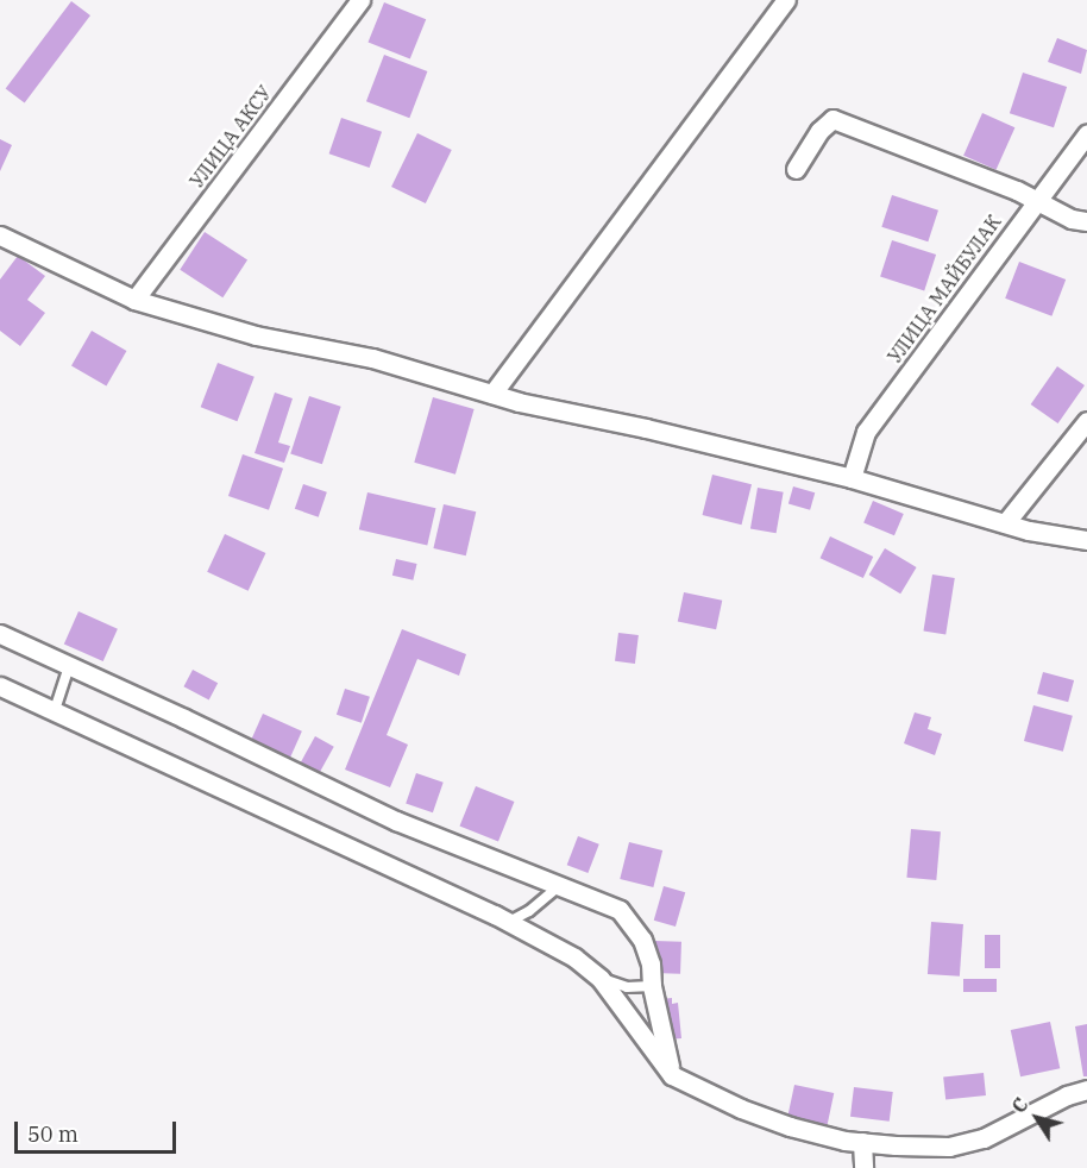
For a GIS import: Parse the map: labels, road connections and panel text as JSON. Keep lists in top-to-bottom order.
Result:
{
  "streets": {
    "street": ["УЛИЦА АКСУ", "УЛИЦА МАЙБУЛАК"]
  },
  "scale_bar": "50 m",
  "north": "top left"
}
